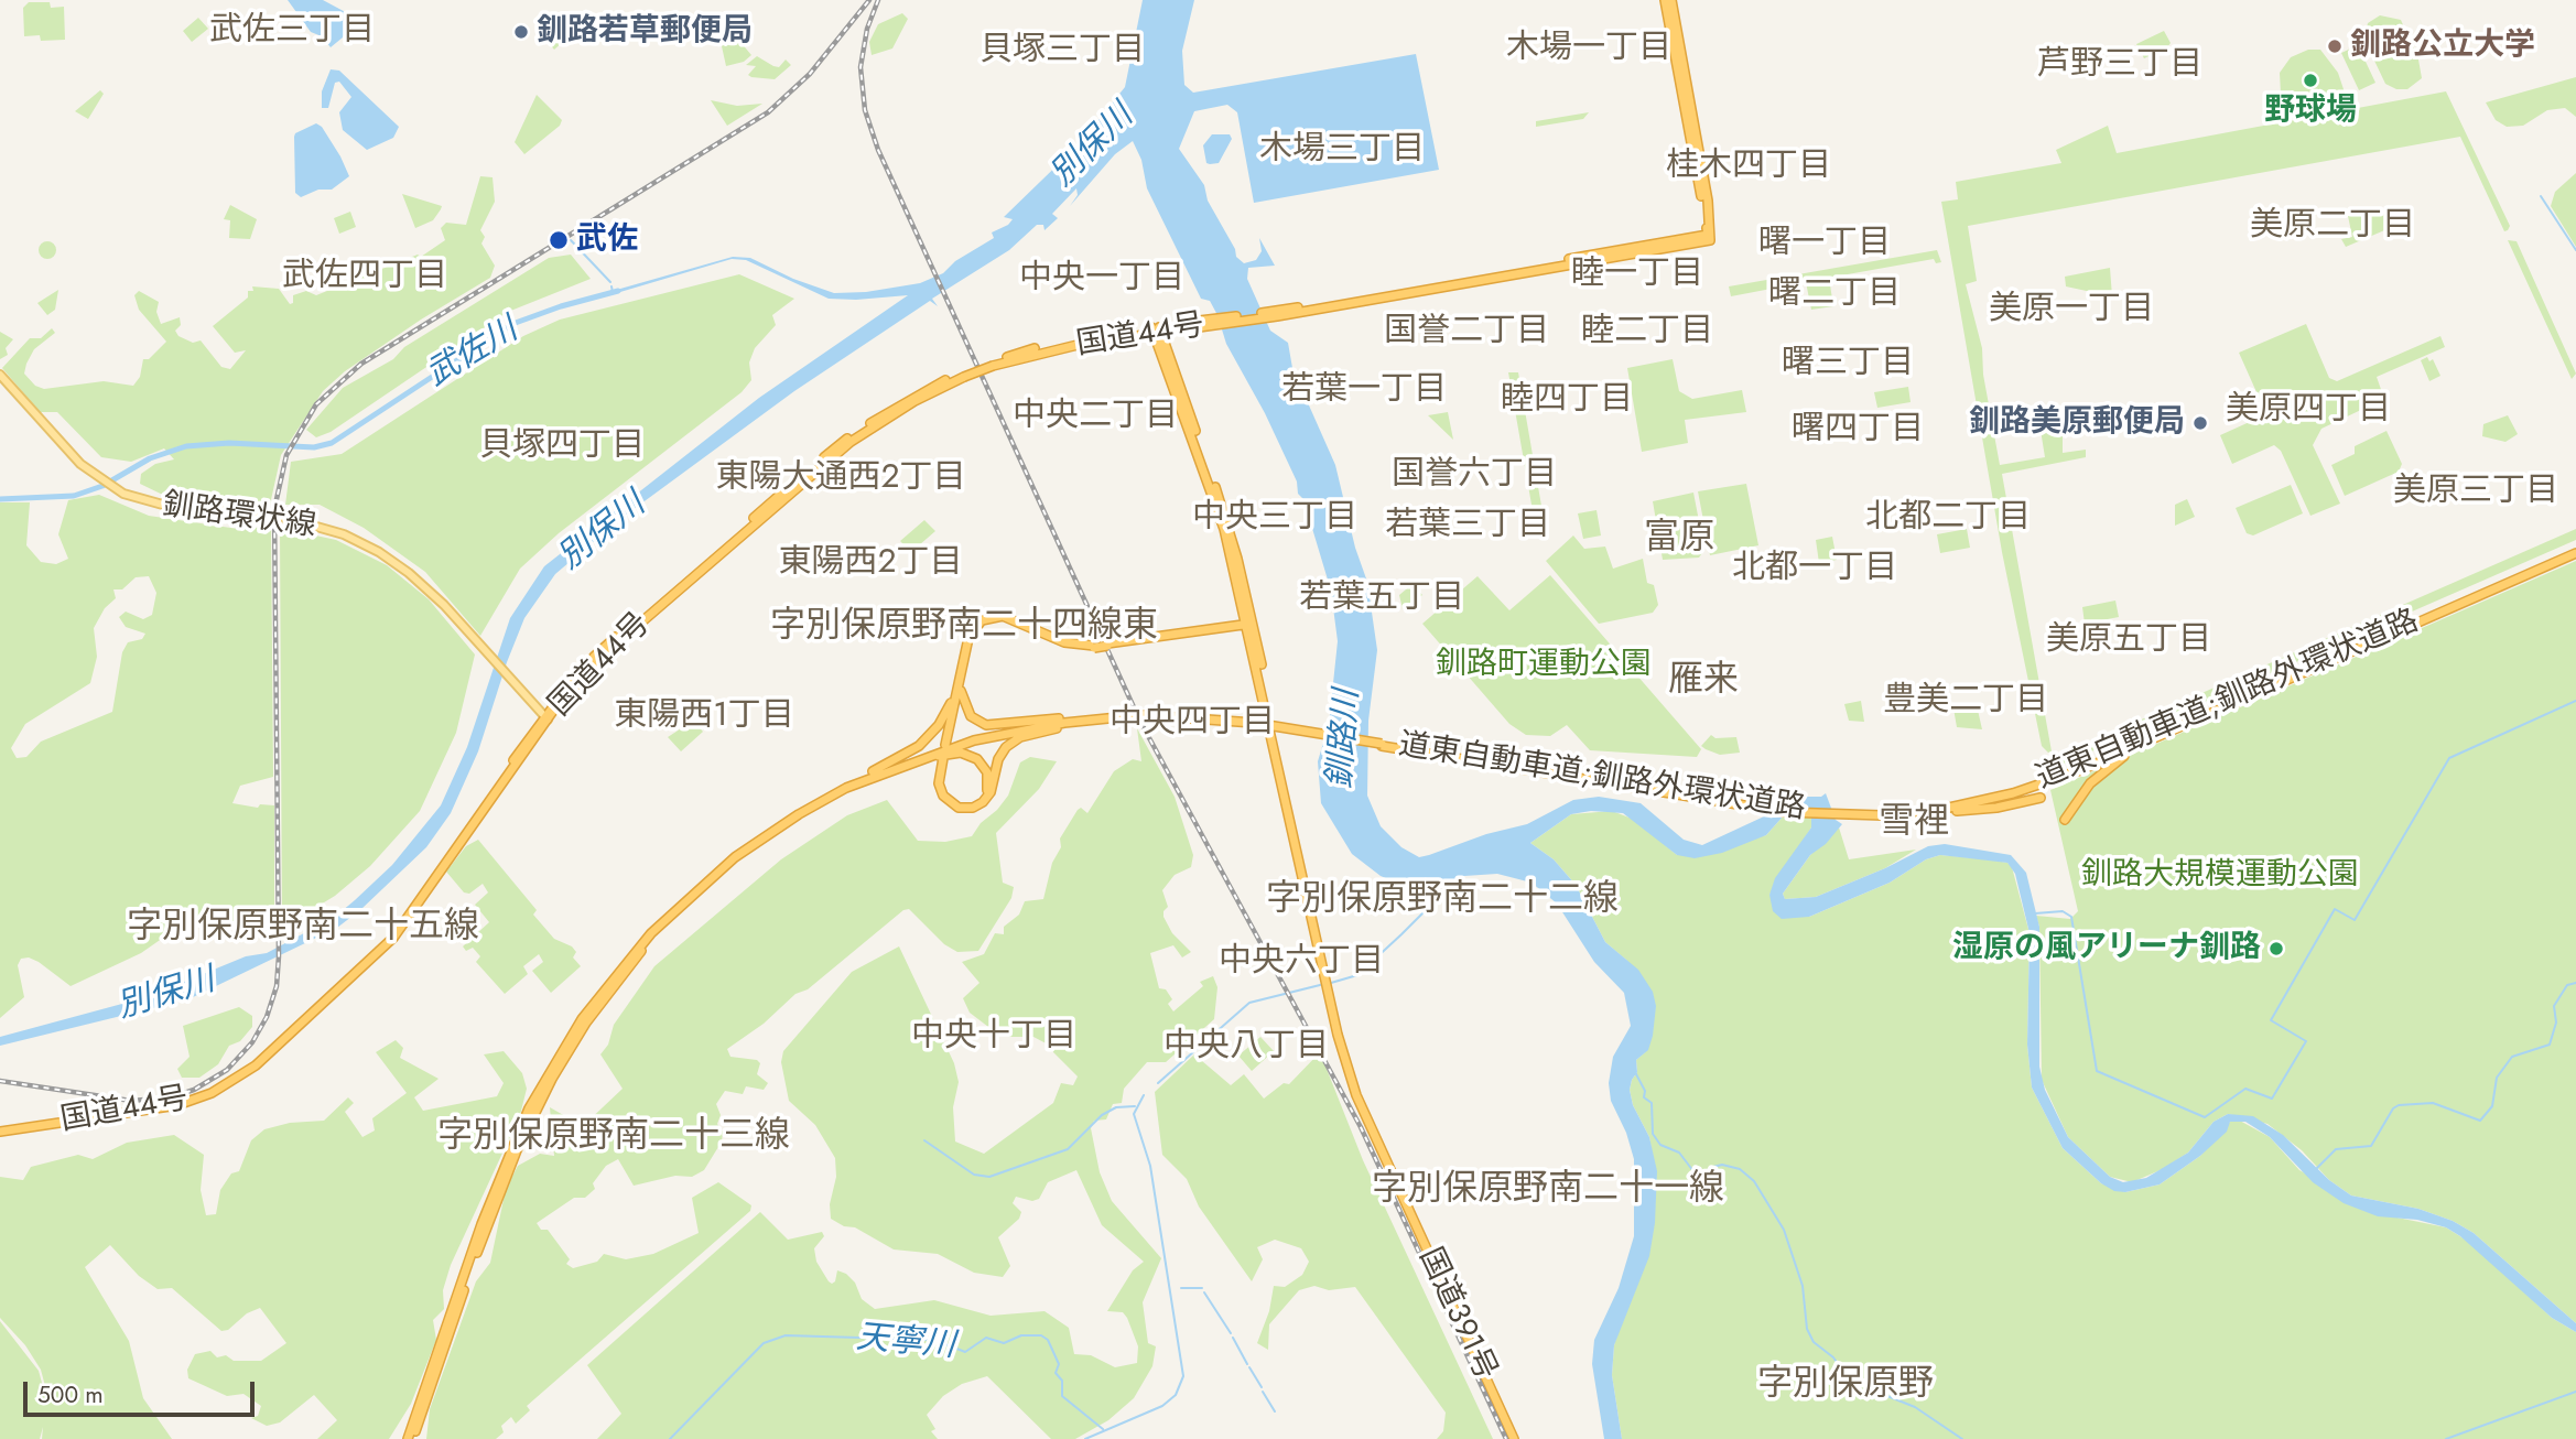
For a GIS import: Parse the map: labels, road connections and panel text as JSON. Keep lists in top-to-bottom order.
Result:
{
  "streets": {
    "highway": ["国道44号", "道東自動車道;釧路外環状道路", "国道391号"],
    "main road": ["釧路環状線"]
  },
  "crossings": [
    ["国道44号", "釧路環状線"],
    ["国道44号", "国道391号"]
  ],
  "districts": [
    "武佐三丁目",
    "木場一丁目",
    "貝塚三丁目",
    "芦野三丁目",
    "木場三丁目",
    "桂木四丁目",
    "美原二丁目",
    "曙一丁目",
    "睦一丁目",
    "武佐四丁目",
    "中央一丁目",
    "曙二丁目",
    "美原一丁目",
    "国誉二丁目",
    "睦二丁目",
    "曙三丁目",
    "若葉一丁目",
    "睦四丁目",
    "美原四丁目",
    "中央二丁目",
    "曙四丁目",
    "貝塚四丁目",
    "国誉六丁目",
    "東陽大通西2丁目",
    "美原三丁目",
    "中央三丁目",
    "北都二丁目",
    "若葉三丁目",
    "富原",
    "東陽西2丁目",
    "北都一丁目",
    "若葉五丁目",
    "字別保原野南二十四線東",
    "美原五丁目",
    "雁来",
    "豊美二丁目",
    "東陽西1丁目",
    "中央四丁目",
    "雪裡",
    "字別保原野南二十二線",
    "字別保原野南二十五線",
    "中央六丁目",
    "中央十丁目",
    "中央八丁目",
    "字別保原野南二十三線",
    "字別保原野南二十一線",
    "字別保原野"
  ],
  "water": [
    "別保川",
    "武佐川",
    "釧路川",
    "天寧川"
  ],
  "parks": ["釧路町運動公園", "釧路大規模運動公園"],
  "places": [
    "釧路若草郵便局",
    "釧路公立大学",
    "野球場",
    "武佐",
    "釧路美原郵便局",
    "湿原の風アリーナ釧路"
  ],
  "scale_bar": "500 m"
}
